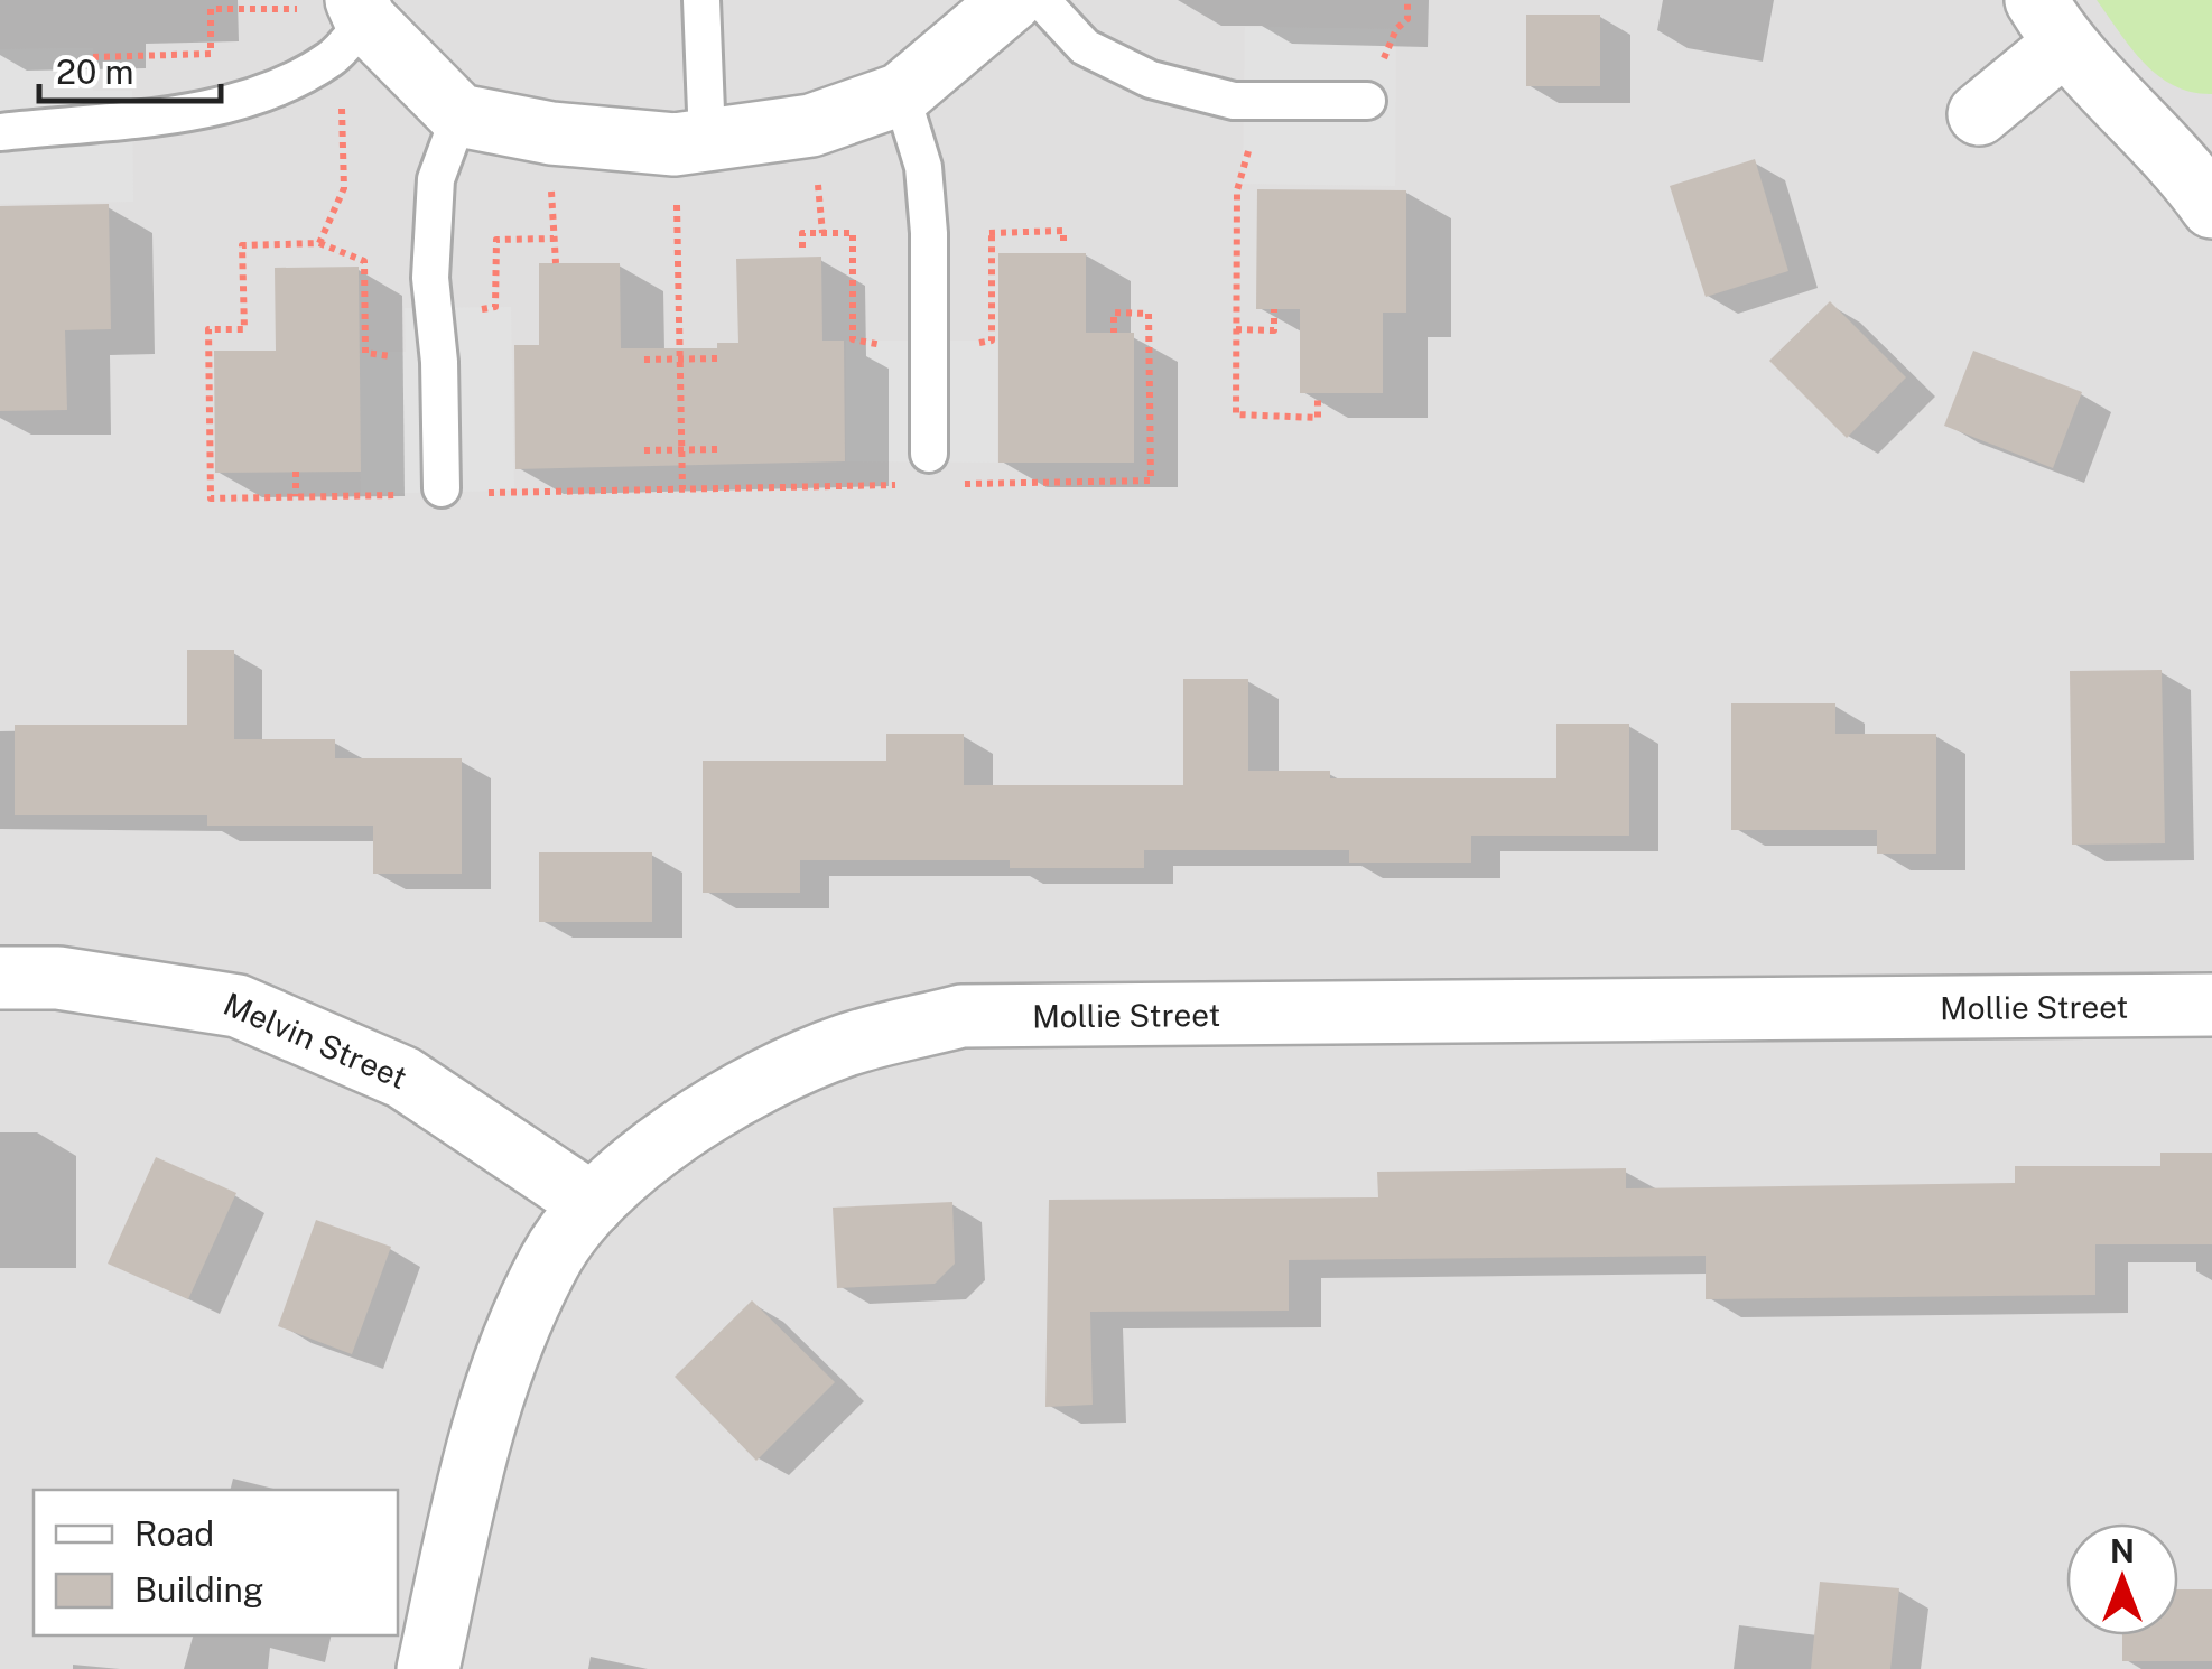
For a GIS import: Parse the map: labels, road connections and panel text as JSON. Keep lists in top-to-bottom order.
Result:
{
  "streets": {
    "street": ["Mollie Street", "Melvin Street"]
  },
  "crossings": [
    ["Mollie Street", "Melvin Street"]
  ],
  "legend": ["Road", "Building"],
  "scale_bar": "20 m",
  "north": "top"
}
